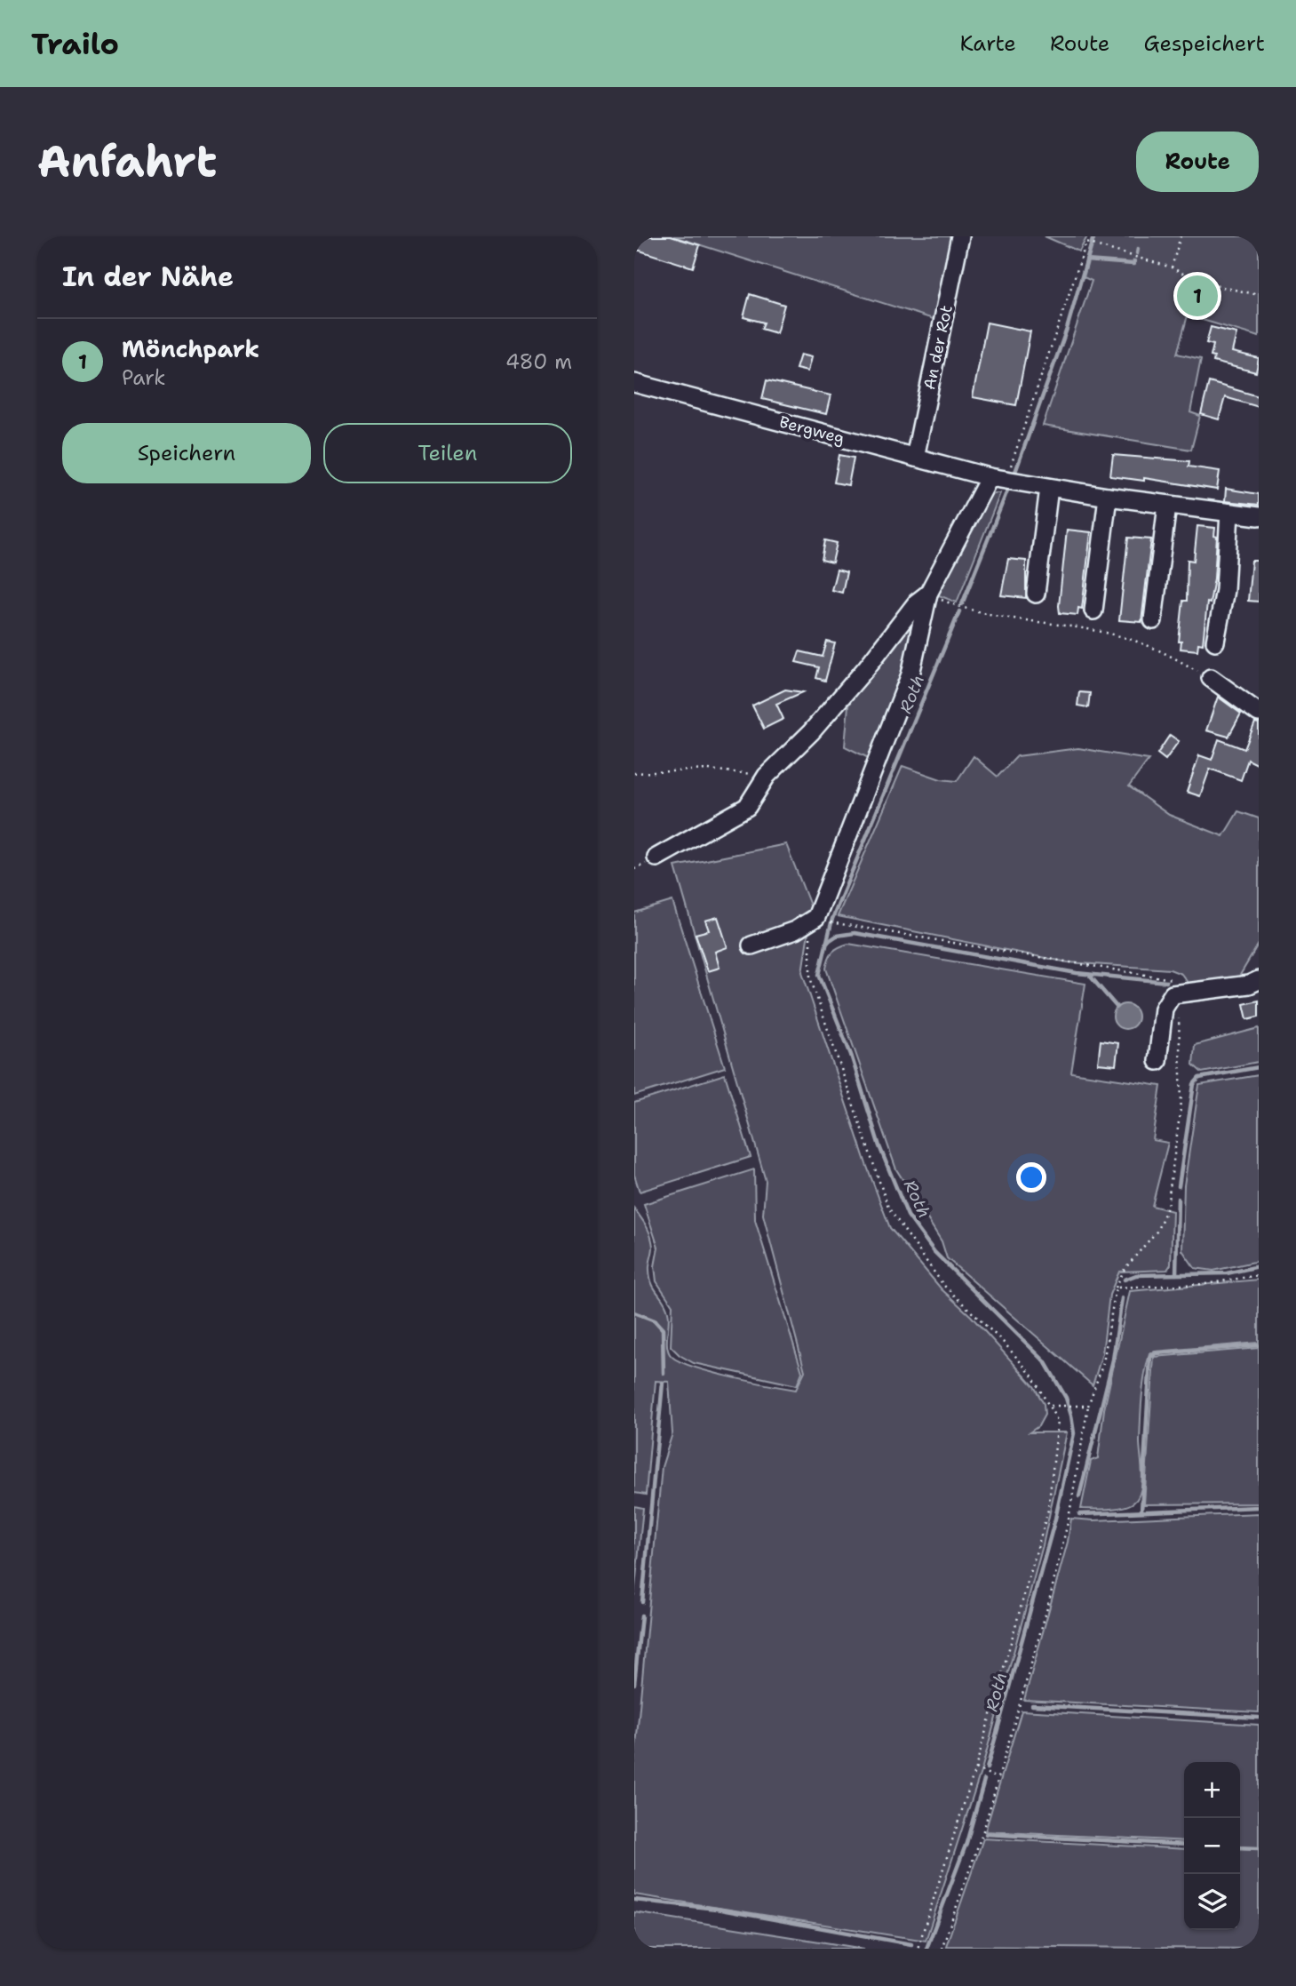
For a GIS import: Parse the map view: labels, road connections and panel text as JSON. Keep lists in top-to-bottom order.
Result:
{
  "streets": {
    "street": ["An der Rot", "Bergweg"]
  },
  "crossings": [
    ["An der Rot", "Bergweg"]
  ],
  "water": ["Roth"],
  "page": {
    "header": "Trailo",
    "nav": ["Karte", "Route", "Gespeichert"],
    "buttons": [
      "Route",
      ["Speichern", "Teilen"]
    ],
    "title": "Anfahrt",
    "heading": "In der Nähe",
    "pins": "1",
    "list": [
      {
        "mark": "1",
        "name": "Mönchpark",
        "note": "Park",
        "value": "480 m"
      }
    ],
    "map_buttons": ["+", "−"]
  }
}
